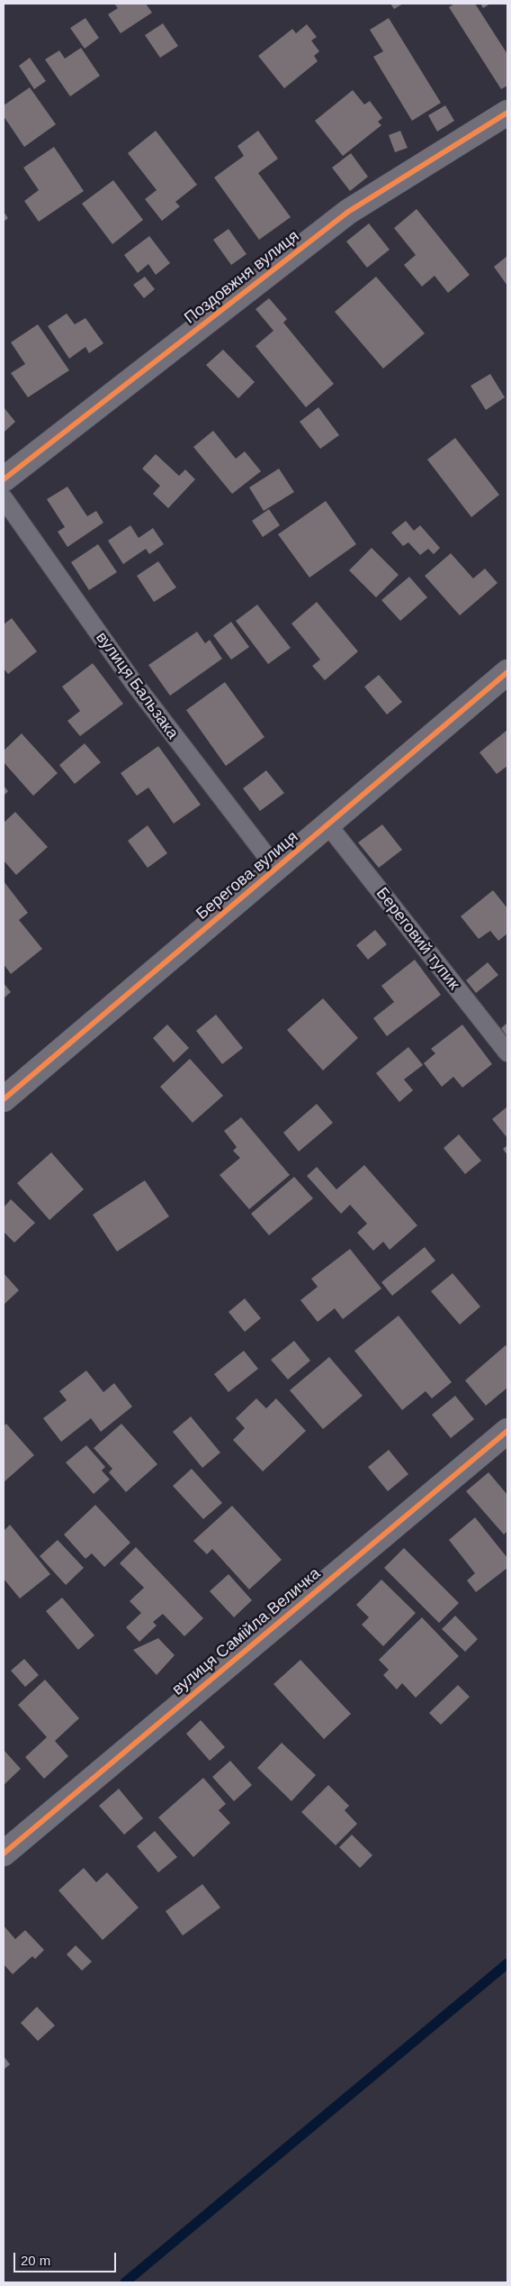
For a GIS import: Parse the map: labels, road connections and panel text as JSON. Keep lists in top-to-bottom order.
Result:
{
  "streets": {
    "street": ["Поздовжня вулиця", "Берегова вулиця", "вулиця Самійла Величка"],
    "lane": ["вулиця Бальзака", "Береговий тупик"]
  },
  "crossings": [
    ["вулиця Бальзака", "Берегова вулиця"],
    ["Берегова вулиця", "Береговий тупик"]
  ],
  "scale_bar": "20 m"
}
